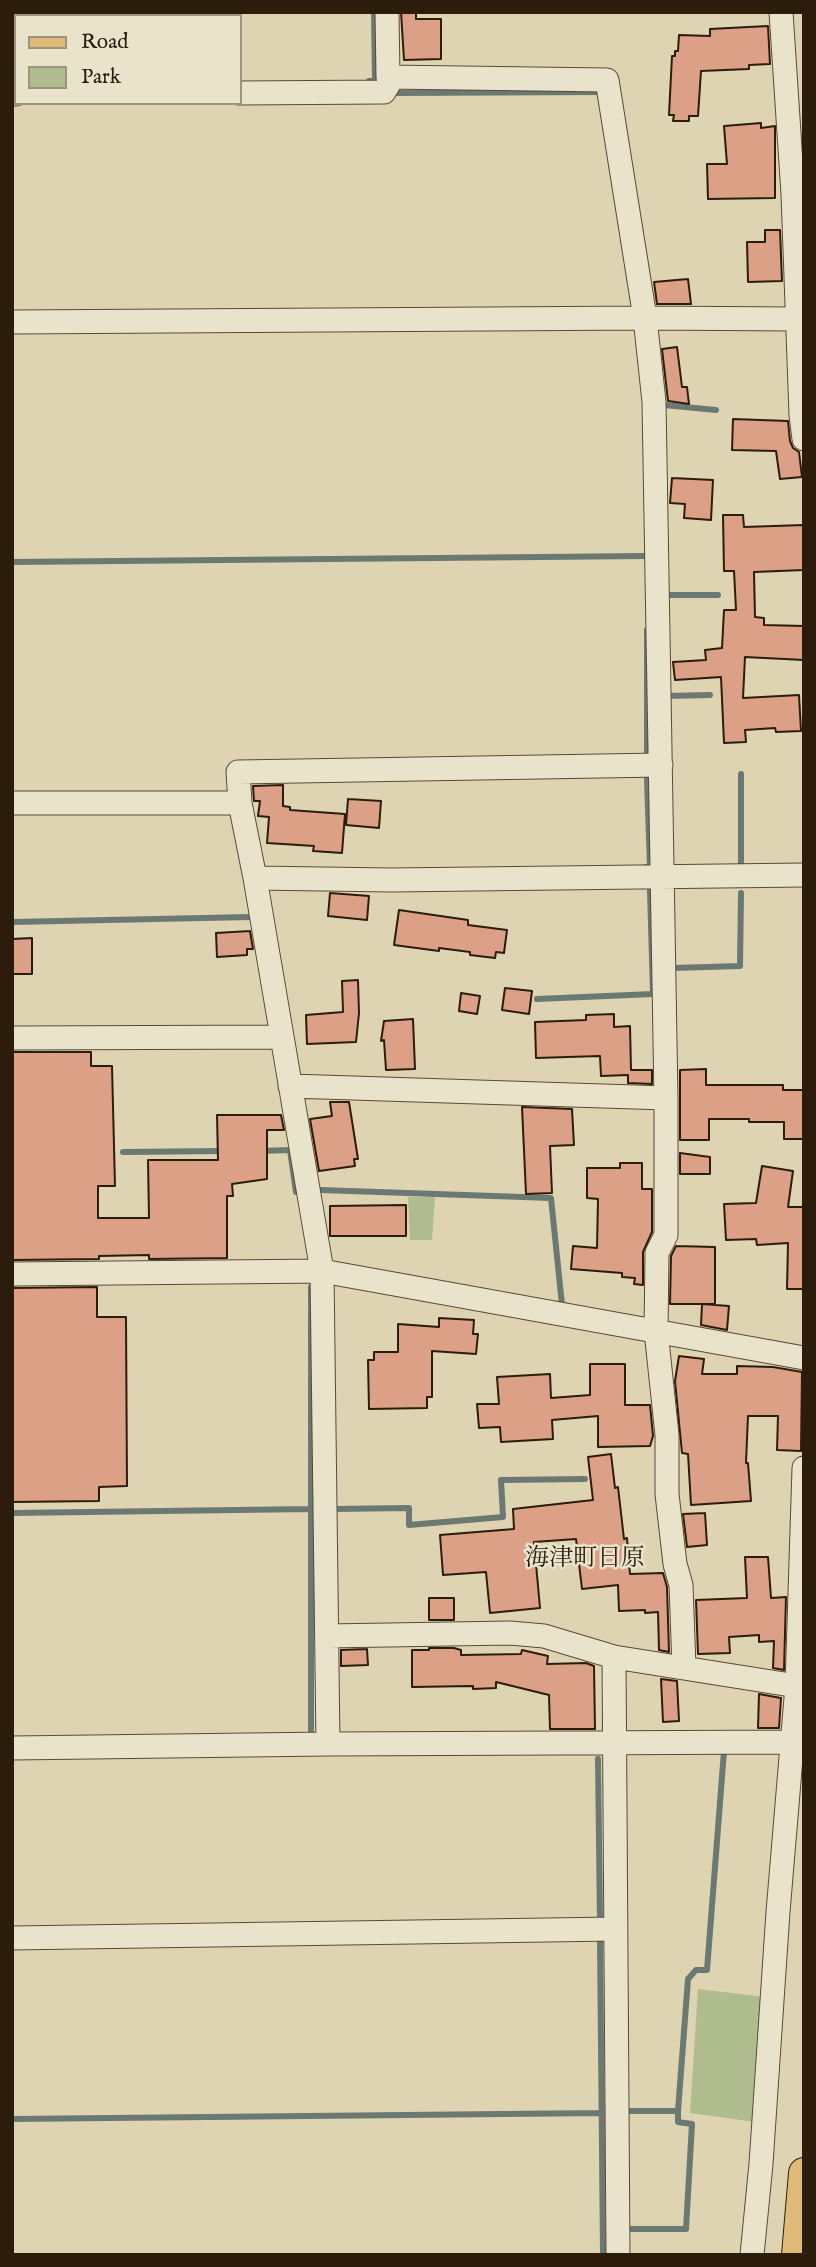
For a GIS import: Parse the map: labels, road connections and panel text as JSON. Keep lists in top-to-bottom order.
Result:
{
  "districts": ["海津町日原"],
  "legend": ["Road", "Park"]
}
